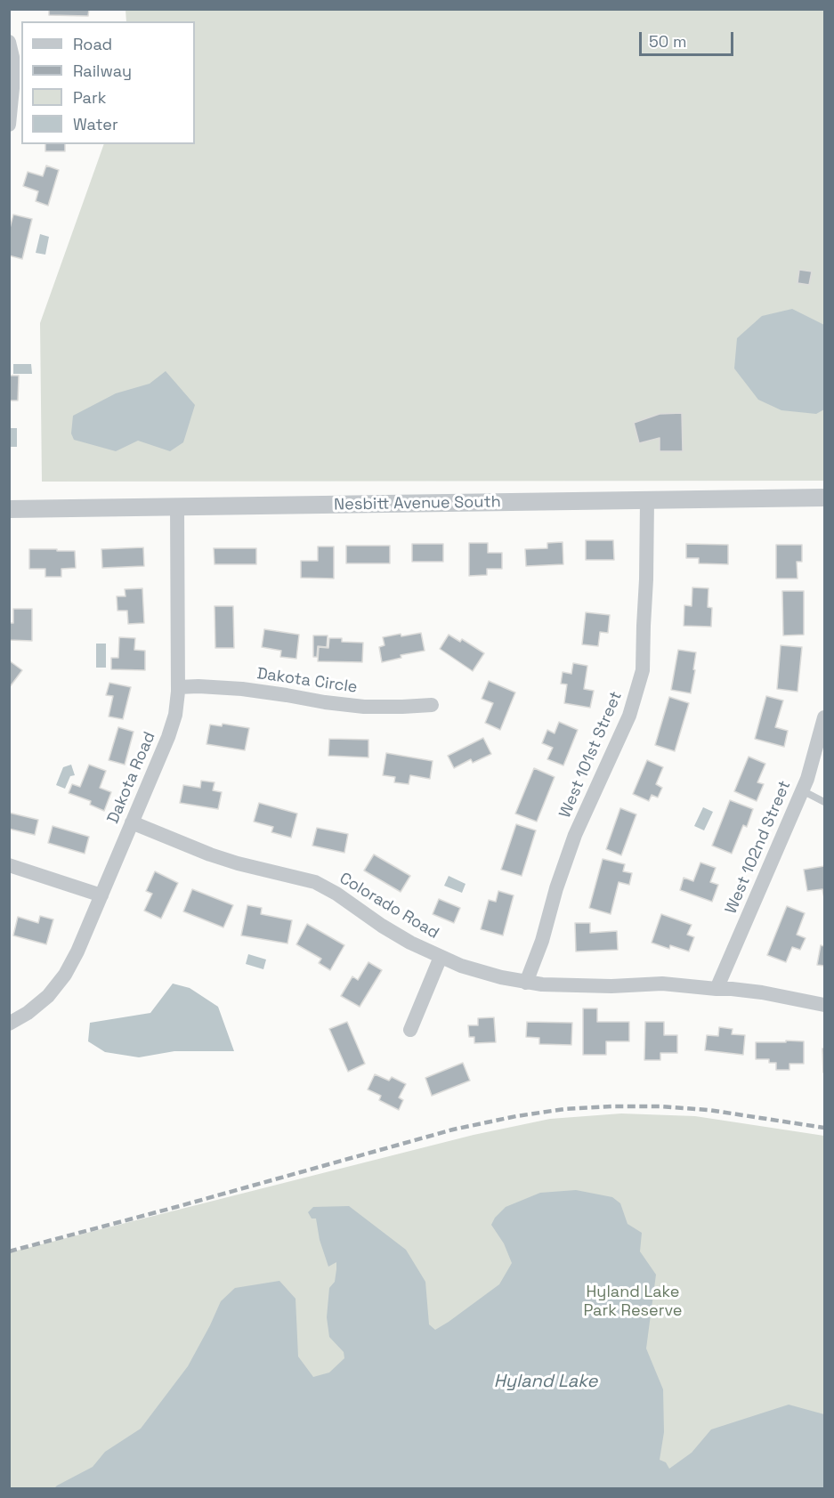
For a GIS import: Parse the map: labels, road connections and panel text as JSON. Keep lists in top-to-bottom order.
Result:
{
  "streets": {
    "street": [
      "Nesbitt Avenue South",
      "Dakota Circle",
      "West 101st Street",
      "Dakota Road",
      "West 102nd Street",
      "Colorado Road"
    ]
  },
  "crossings": [
    ["Nesbitt Avenue South", "West 101st Street"],
    ["Nesbitt Avenue South", "Dakota Road"],
    ["Dakota Circle", "Dakota Road"],
    ["West 101st Street", "Colorado Road"],
    ["Dakota Road", "Colorado Road"],
    ["West 102nd Street", "Colorado Road"]
  ],
  "water": ["Hyland Lake"],
  "parks": ["Hyland Lake Park Reserve"],
  "legend": [
    "Road",
    "Railway",
    "Park",
    "Water"
  ],
  "scale_bar": "50 m"
}
